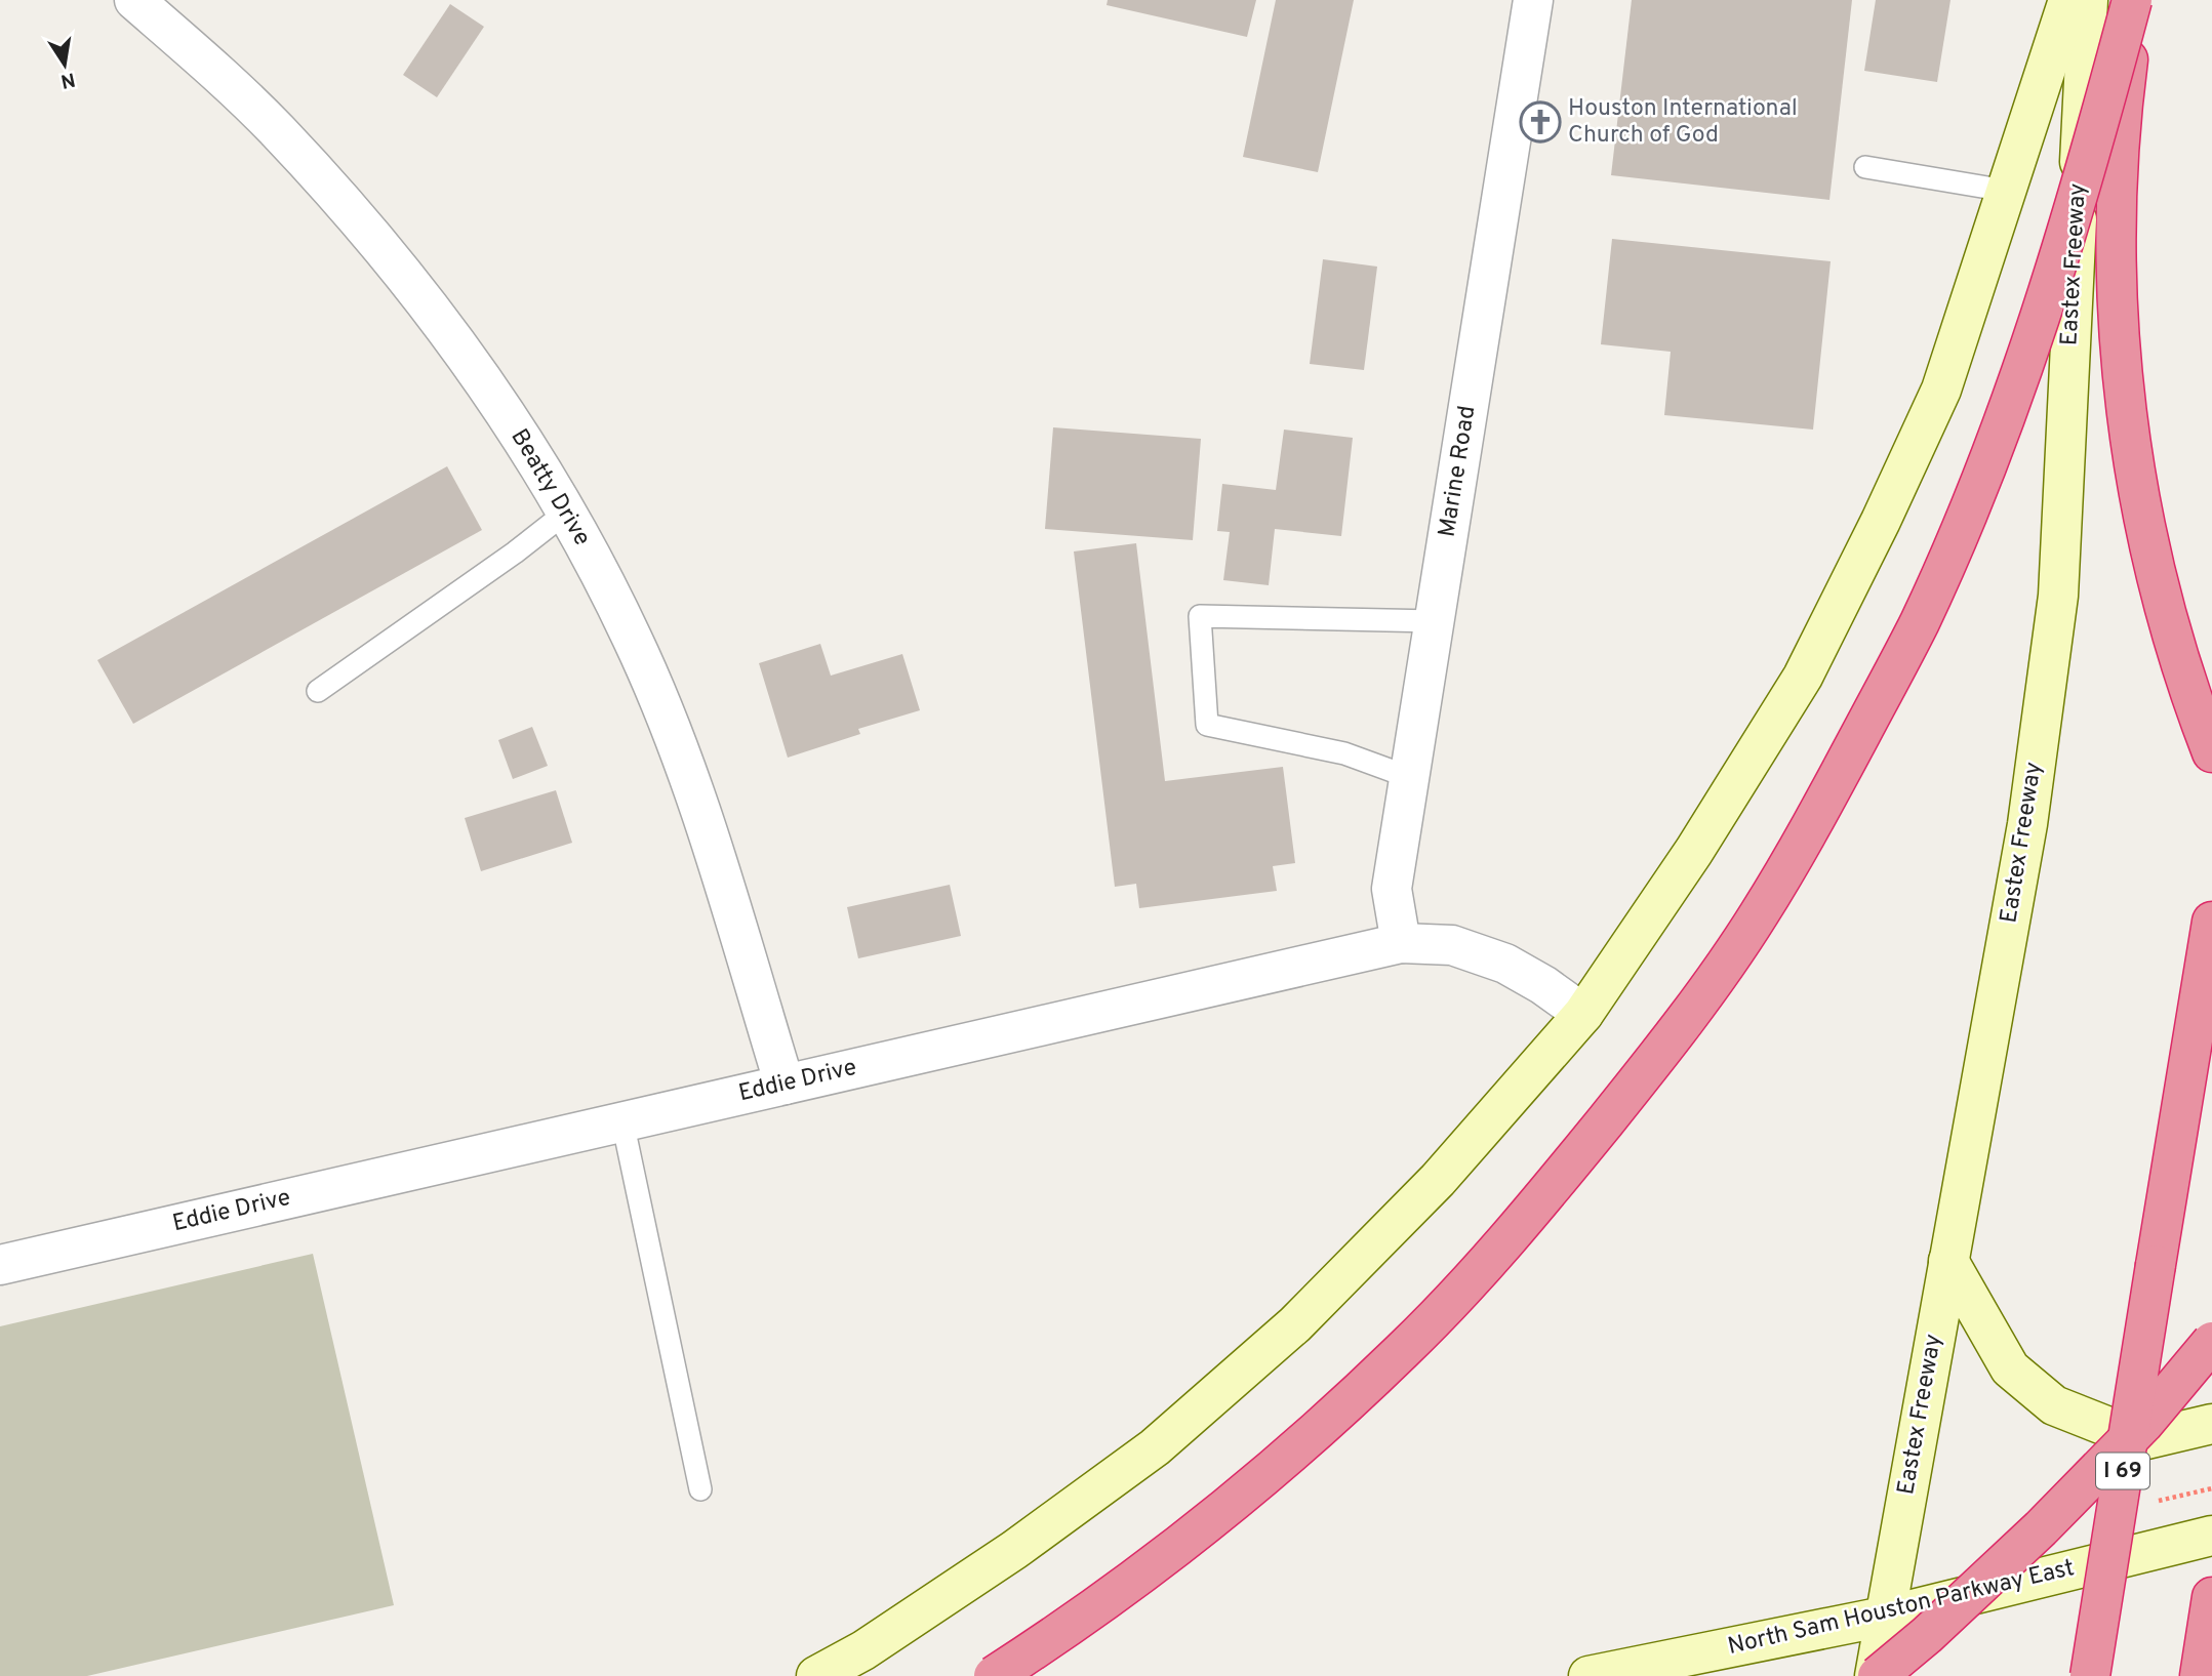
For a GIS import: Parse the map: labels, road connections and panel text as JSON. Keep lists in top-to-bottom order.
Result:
{
  "streets": {
    "highway": ["I 69"],
    "main road": ["Eastex Freeway", "North Sam Houston Parkway East"],
    "street": ["Marine Road", "Beatty Drive", "Eddie Drive"]
  },
  "crossings": [
    ["Eastex Freeway", "North Sam Houston Parkway East"],
    ["Marine Road", "Eddie Drive"],
    ["Beatty Drive", "Eddie Drive"]
  ],
  "places": {
    "church": ["Houston International Church of God"]
  },
  "north": "bottom"
}
